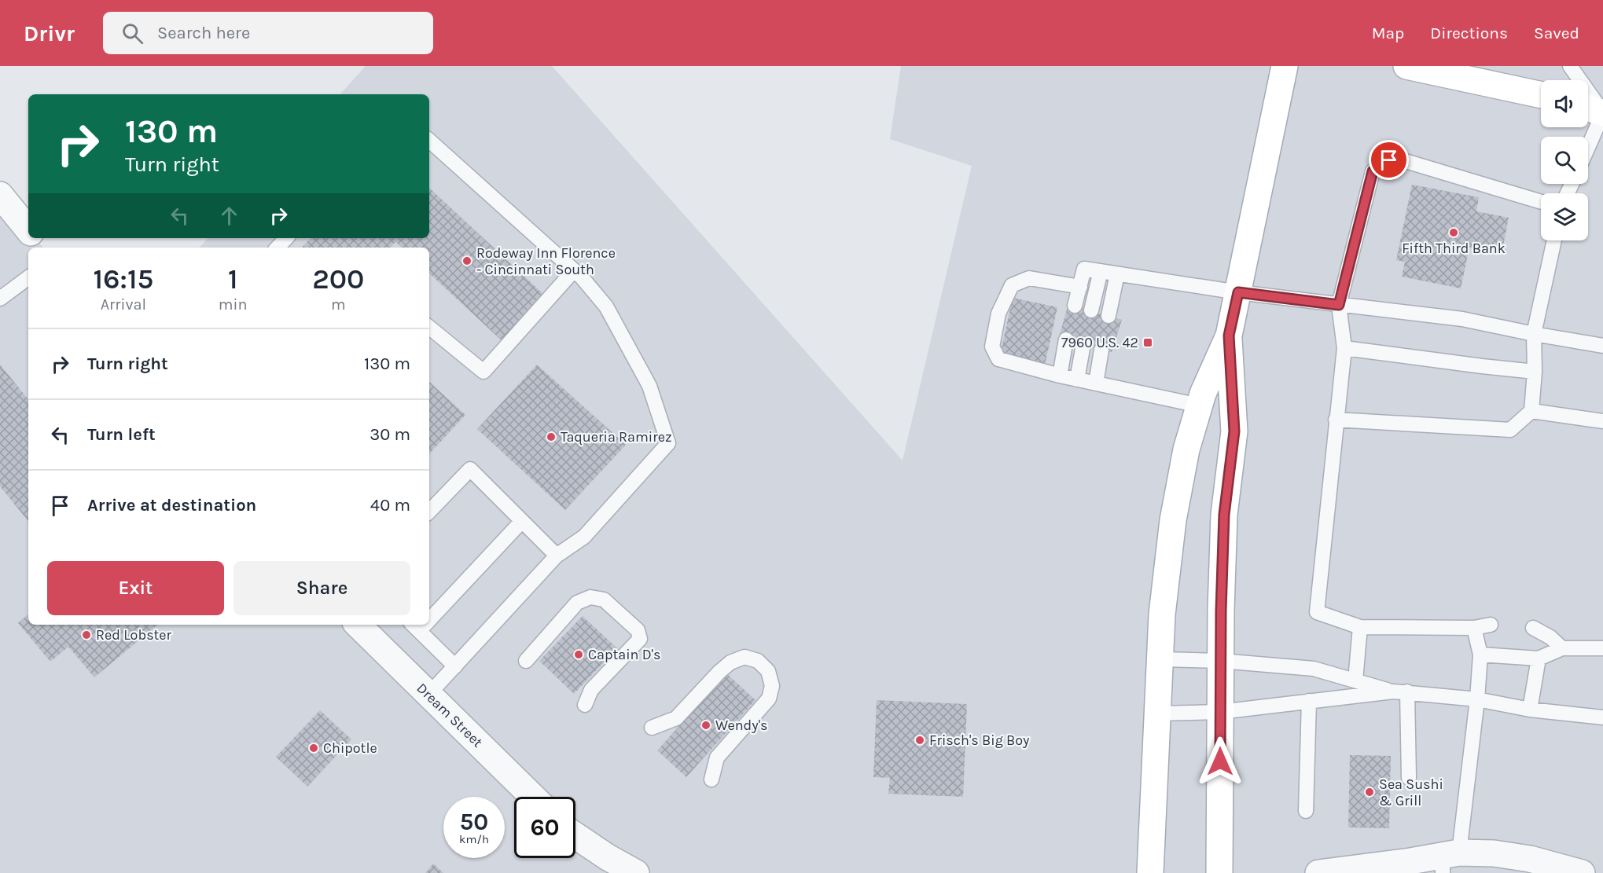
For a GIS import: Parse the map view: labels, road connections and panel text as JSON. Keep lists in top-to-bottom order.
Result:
{
  "streets": {
    "street": ["Dream Street"]
  },
  "places": {
    "other": [
      "Fifth Third Bank",
      "Rodeway Inn Florence - Cincinnati South",
      "Taqueria Ramirez",
      "Red Lobster",
      "Captain D's",
      "Wendy's",
      "Frisch's Big Boy",
      "Chipotle",
      "Sea Sushi & Grill"
    ],
    "transit": ["7960 U.S. 42"]
  },
  "page": {
    "header": "Drivr",
    "search": "Search here",
    "nav": ["Map", "Directions", "Saved"],
    "turn": ["130 m", "Turn right"],
    "eta": [
      "16:15",
      "Arrival",
      "1",
      "min",
      "200",
      "m"
    ],
    "list": [
      {
        "name": "Turn right",
        "value": "130 m"
      },
      {
        "name": "Turn left",
        "value": "30 m"
      },
      {
        "name": "Arrive at destination",
        "value": "40 m"
      }
    ],
    "buttons": ["Exit", "Share"],
    "speed": "50 km/h",
    "limit": "60"
  }
}
